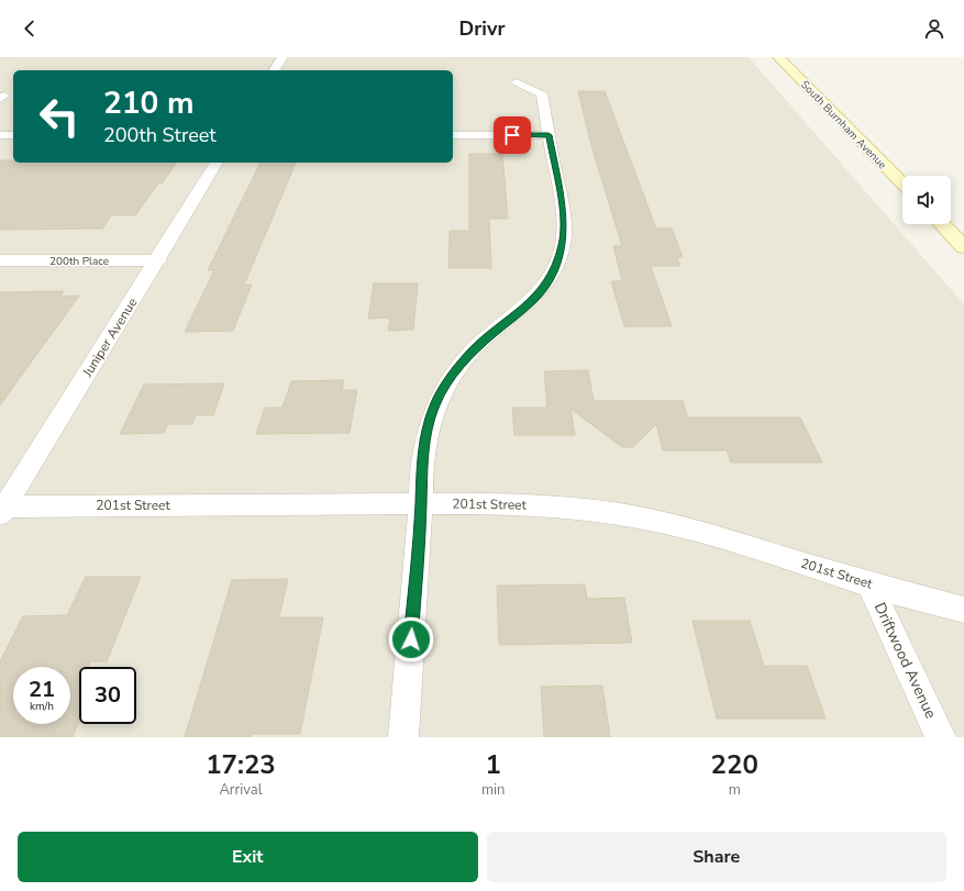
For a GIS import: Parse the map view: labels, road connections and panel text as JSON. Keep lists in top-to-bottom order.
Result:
{
  "streets": {
    "main road": ["South Burnham Avenue"],
    "street": [
      "200th Place",
      "Juniper Avenue",
      "201st Street",
      "Driftwood Avenue"
    ]
  },
  "crossings": [
    ["200th Place", "Juniper Avenue"],
    ["Juniper Avenue", "201st Street"],
    ["201st Street", "Driftwood Avenue"]
  ],
  "page": {
    "header": "Drivr",
    "turn": ["210 m", "200th Street"],
    "speed": "21 km/h",
    "limit": "30",
    "eta": [
      "17:23",
      "Arrival",
      "1",
      "min",
      "220",
      "m"
    ],
    "buttons": ["Exit", "Share"]
  }
}
